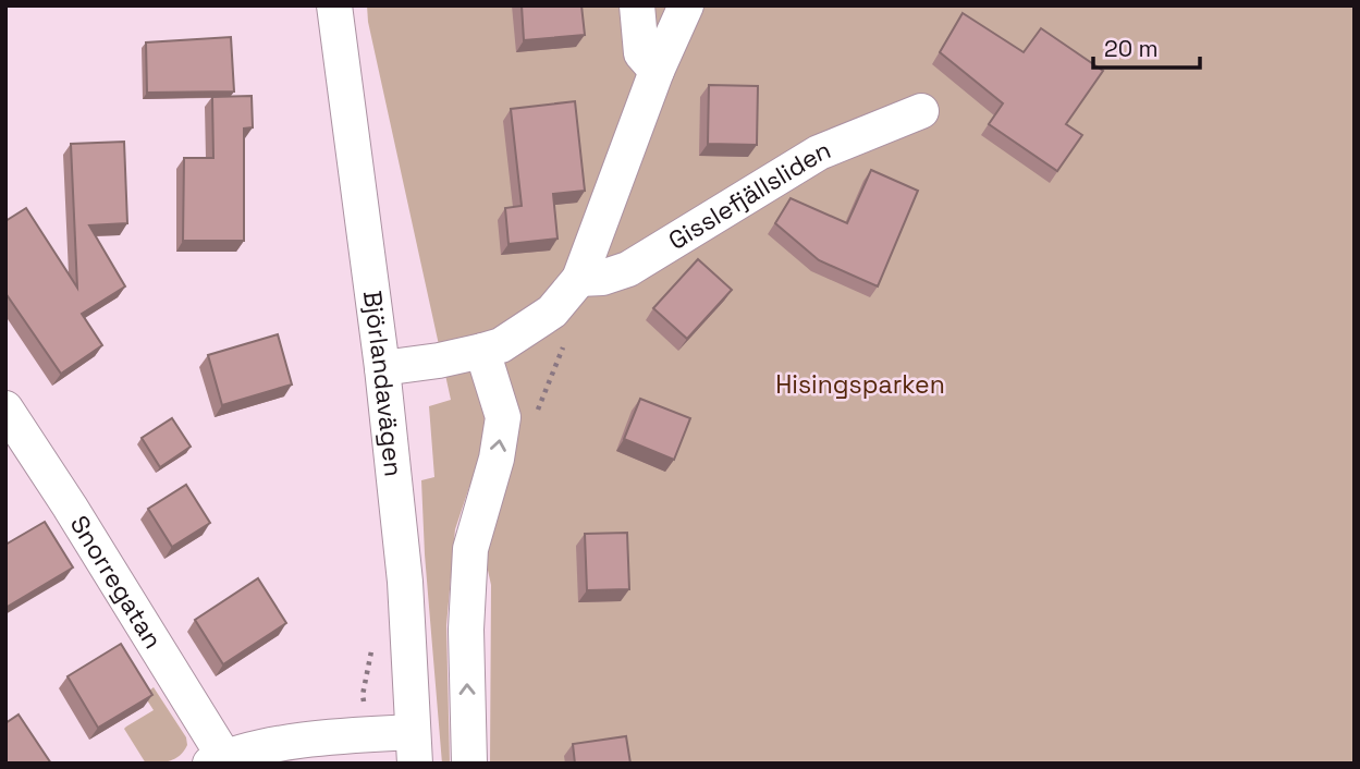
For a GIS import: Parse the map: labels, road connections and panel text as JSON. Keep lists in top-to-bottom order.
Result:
{
  "streets": {
    "street": ["Gisslefjällsliden", "Björlandavägen", "Snorregatan"]
  },
  "parks": ["Hisingsparken"],
  "scale_bar": "20 m"
}
